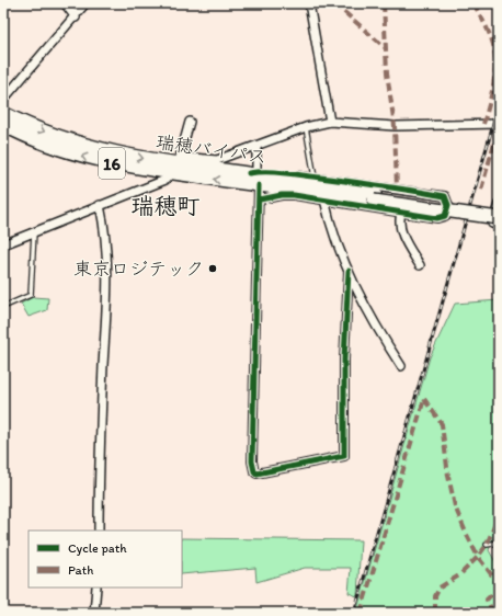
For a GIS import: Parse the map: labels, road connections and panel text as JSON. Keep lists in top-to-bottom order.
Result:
{
  "streets": {
    "highway": ["瑞穂バイパス", "16"]
  },
  "districts": ["瑞穂町"],
  "places": ["東京ロジテック"],
  "legend": ["Cycle path", "Path"]
}
